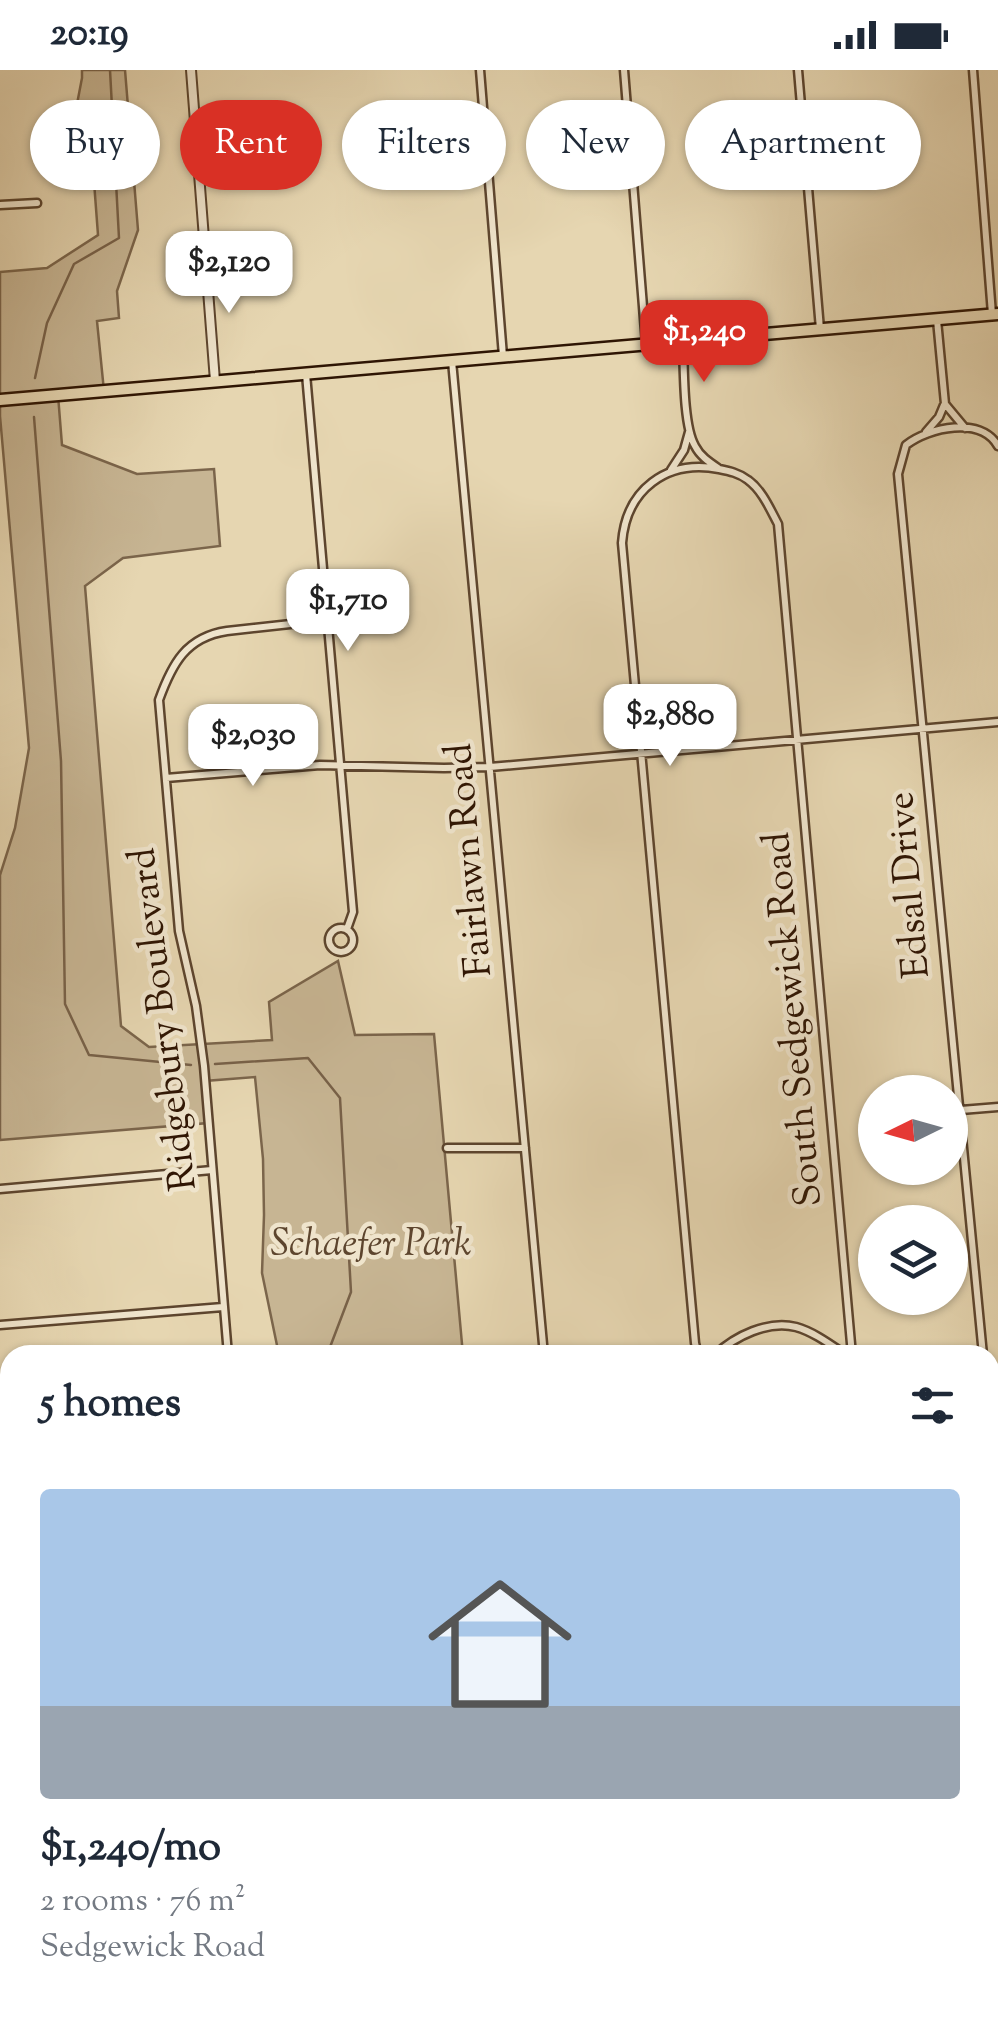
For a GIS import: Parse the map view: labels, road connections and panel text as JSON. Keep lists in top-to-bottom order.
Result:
{
  "streets": {
    "street": [
      "Fairlawn Road",
      "Edsal Drive",
      "Ridgebury Boulevard",
      "South Sedgewick Road"
    ]
  },
  "parks": ["Schaefer Park"],
  "north": "left",
  "page": {
    "status": "20:19",
    "chip": [
      "Buy",
      "Rent",
      "Filters",
      "New",
      "Apartment"
    ],
    "price": [
      "$2,120",
      "$1,240",
      "$1,710",
      "$2,880",
      "$2,030"
    ],
    "heading": "5 homes",
    "list": [
      {
        "name": "$1,240/mo",
        "note": "2 rooms · 76 m² · Sedgewick Road"
      }
    ]
  }
}
